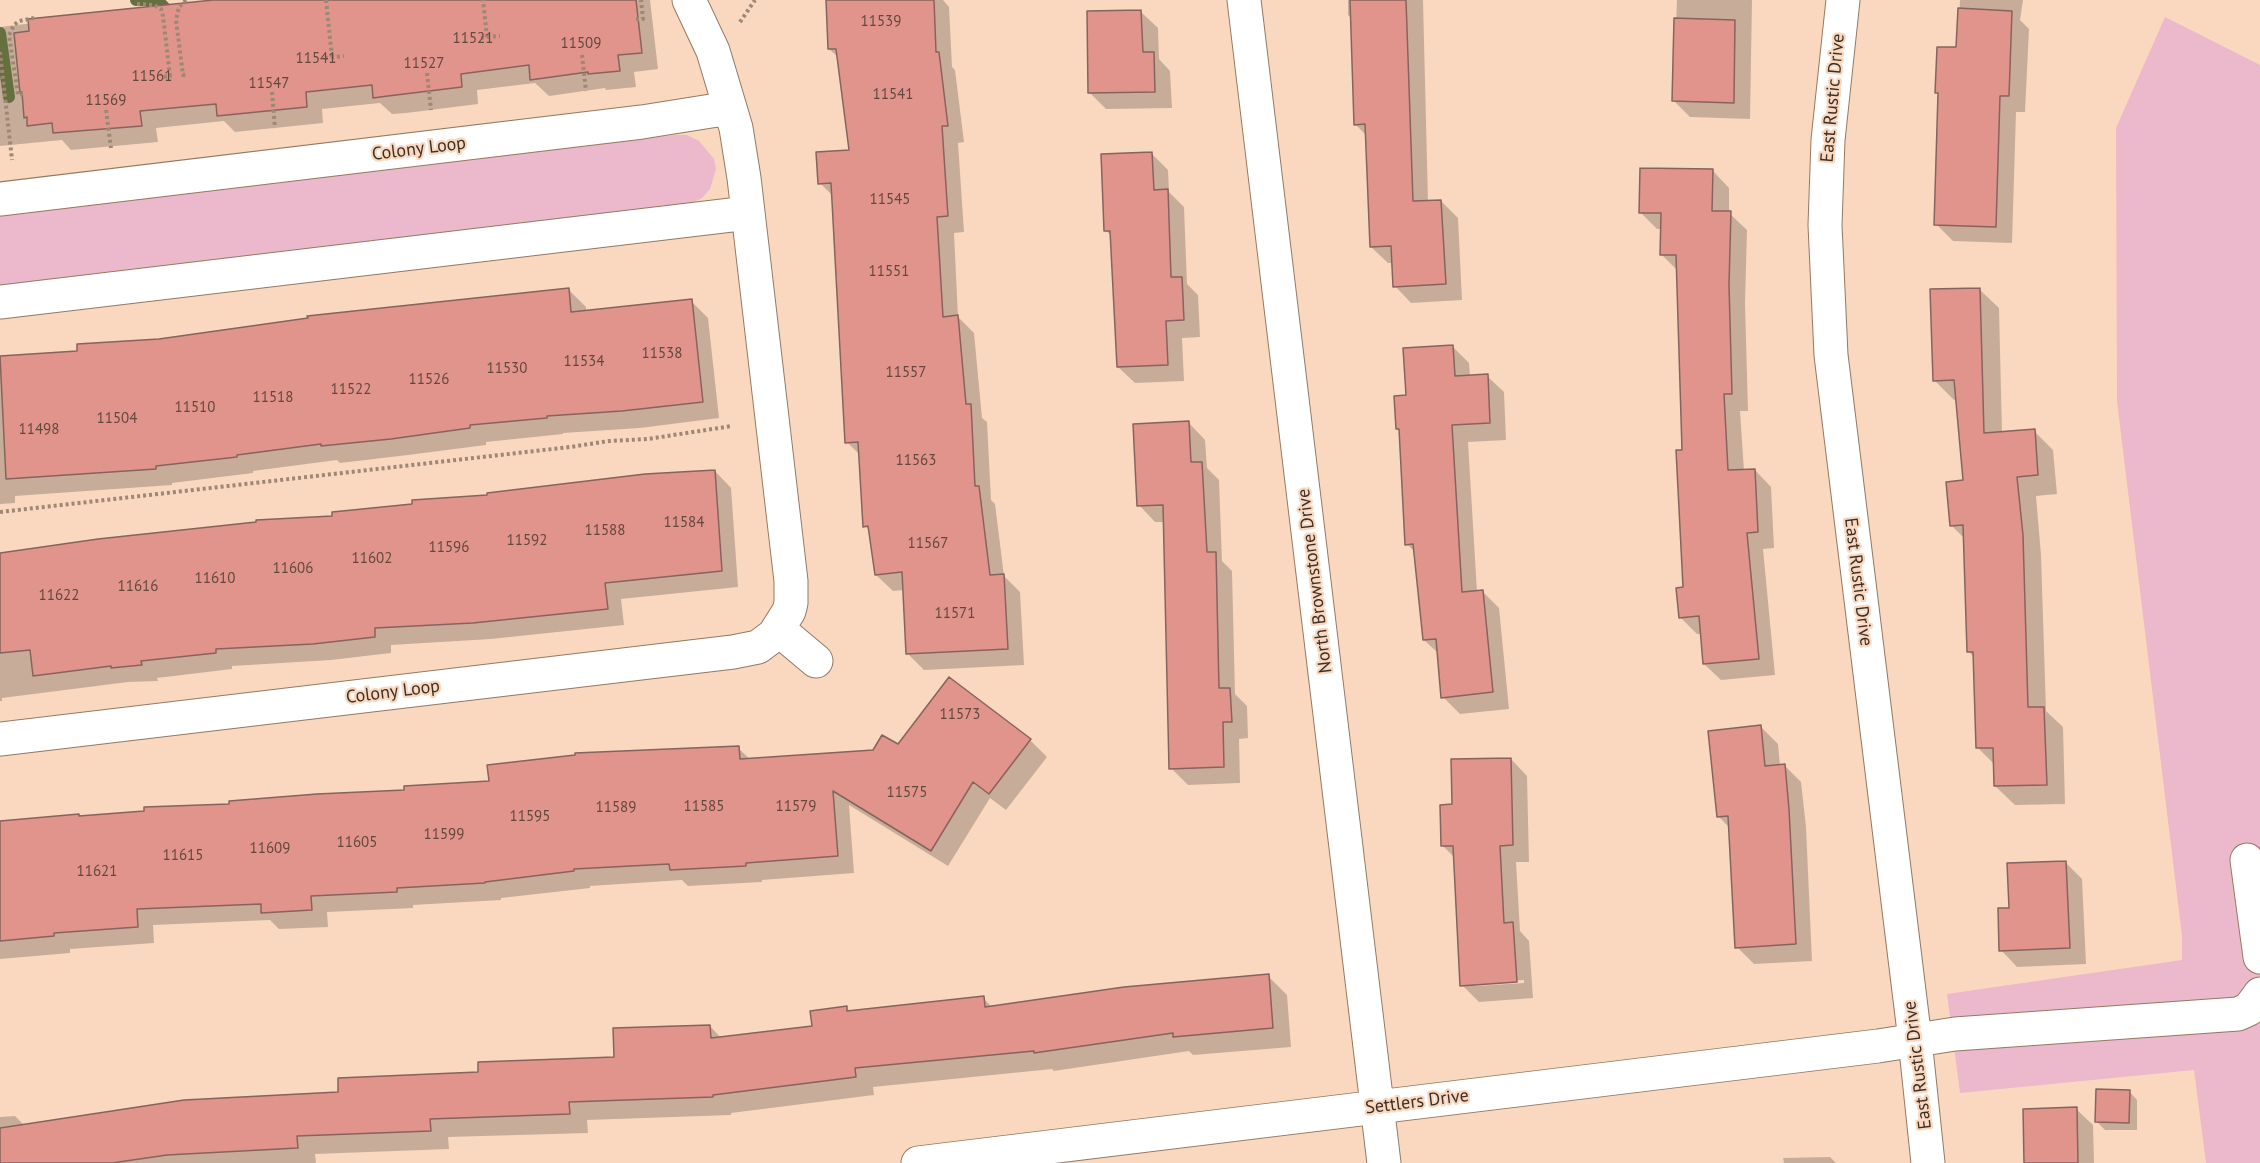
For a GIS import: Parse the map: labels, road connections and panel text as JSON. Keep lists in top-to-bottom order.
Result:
{
  "streets": {
    "street": [
      "East Rustic Drive",
      "Colony Loop",
      "North Brownstone Drive",
      "Settlers Drive"
    ]
  },
  "crossings": [
    ["East Rustic Drive", "Settlers Drive"],
    ["North Brownstone Drive", "Settlers Drive"]
  ],
  "house_numbers": [
    "11539",
    "11521",
    "11509",
    "11541",
    "11527",
    "11561",
    "11547",
    "11541",
    "11569",
    "11545",
    "11551",
    "11538",
    "11534",
    "11530",
    "11557",
    "11526",
    "11522",
    "11518",
    "11510",
    "11504",
    "11498",
    "11563",
    "11584",
    "11588",
    "11592",
    "11567",
    "11596",
    "11602",
    "11606",
    "11610",
    "11616",
    "11622",
    "11571",
    "11573",
    "11575",
    "11585",
    "11579",
    "11589",
    "11595",
    "11599",
    "11605",
    "11609",
    "11615",
    "11621"
  ]
}
